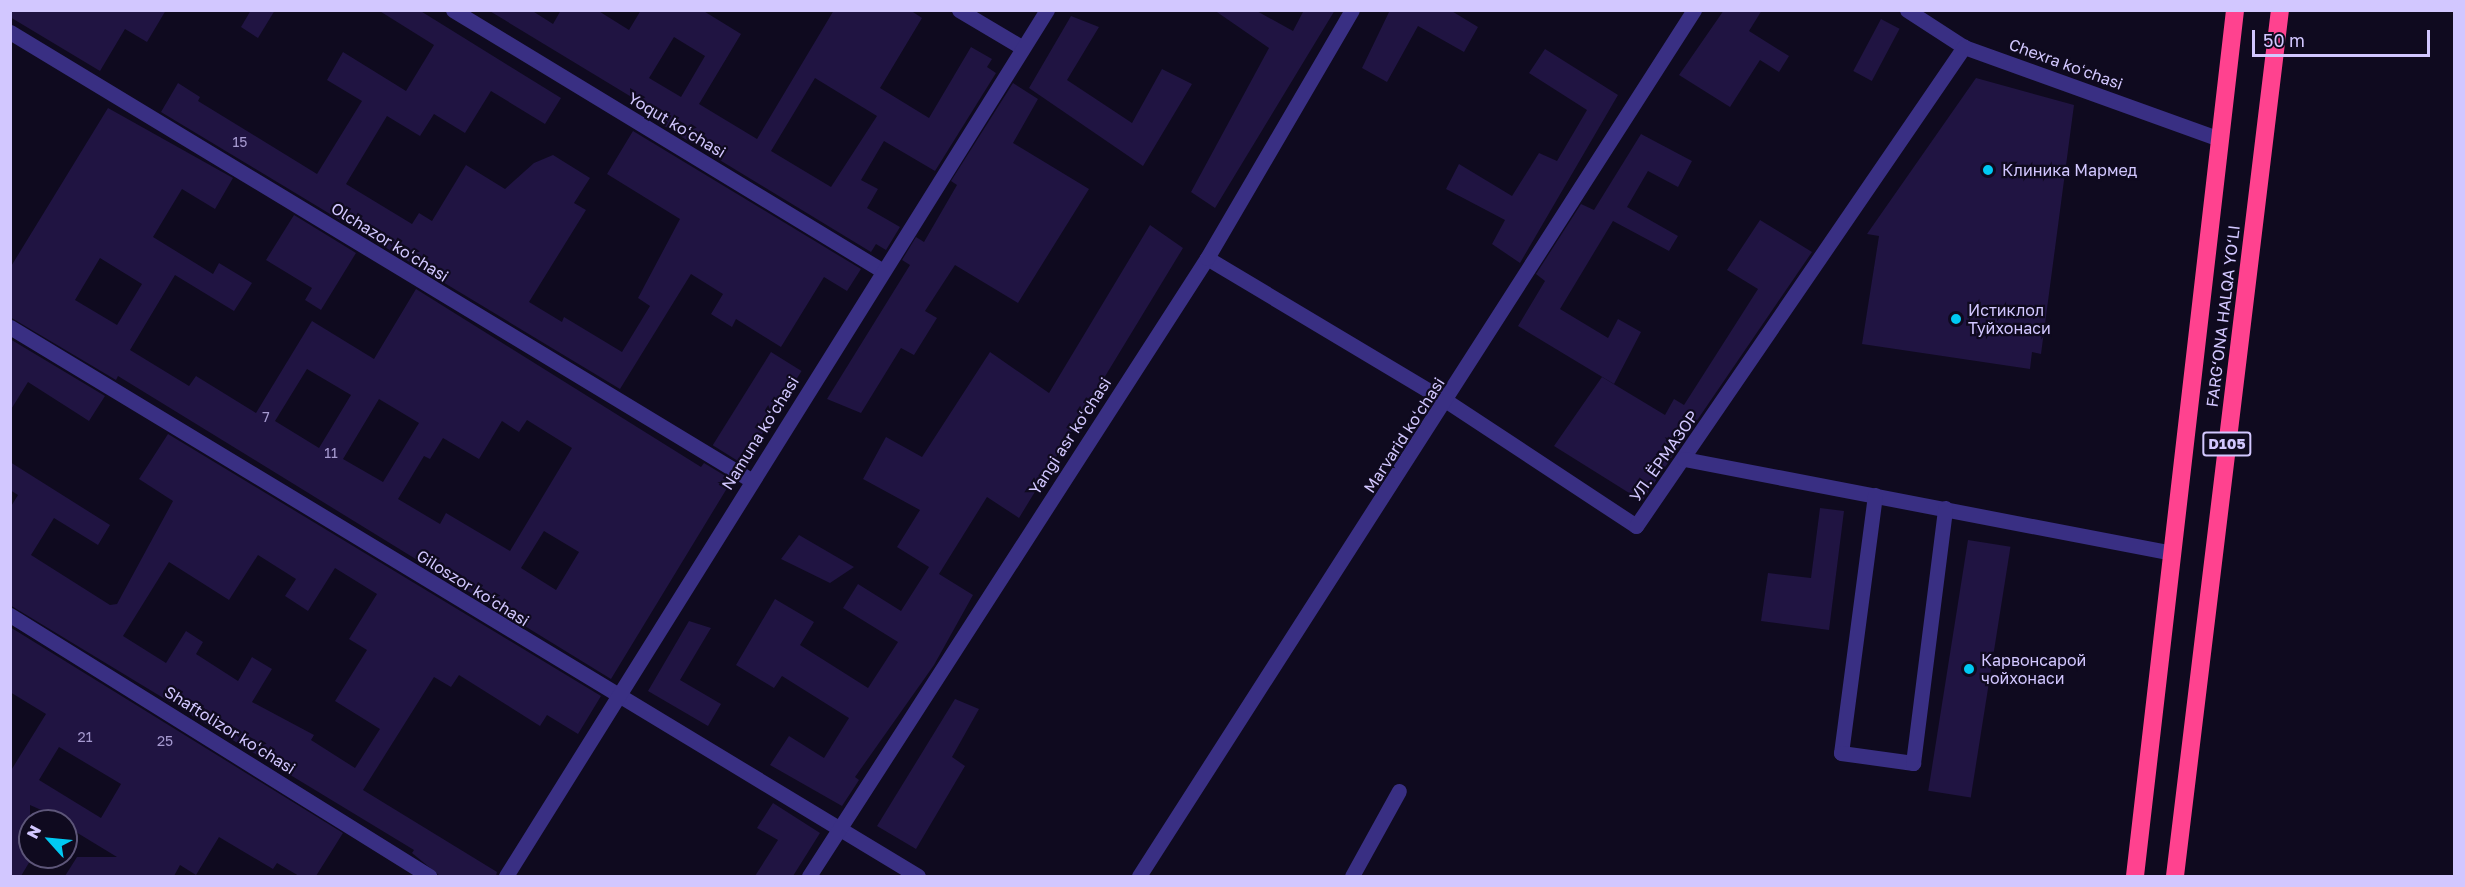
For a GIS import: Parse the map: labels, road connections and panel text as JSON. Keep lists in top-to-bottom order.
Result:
{
  "streets": {
    "highway": ["FARG‘ONA HALQA YO‘LI", "D105"],
    "street": [
      "Chexra koʻchasi",
      "Yoqut koʻchasi",
      "Olchazor koʻchasi",
      "Namuna koʻchasi",
      "Marvarid koʻchasi",
      "Yangi asr koʻchasi",
      "УЛ. ЁРМАЗОР",
      "Giloszor koʻchasi",
      "Shaftolizor koʻchasi"
    ]
  },
  "crossings": [
    ["Chexra koʻchasi", "FARG‘ONA HALQA YO‘LI"],
    ["Chexra koʻchasi", "УЛ. ЁРМАЗОР"],
    ["Yoqut koʻchasi", "Namuna koʻchasi"],
    ["Olchazor koʻchasi", "Namuna koʻchasi"],
    ["Namuna koʻchasi", "Giloszor koʻchasi"],
    ["Marvarid koʻchasi", "УЛ. ЁРМАЗОР"],
    ["Yangi asr koʻchasi", "УЛ. ЁРМАЗОР"],
    ["Yangi asr koʻchasi", "Giloszor koʻchasi"]
  ],
  "places": ["Клиника Мармед", "Истиклол Туйхонаси", "Карвонсарой чойхонаси"],
  "house_numbers": [
    "15",
    "7",
    "11",
    "21",
    "25"
  ],
  "scale_bar": "50 m",
  "north": "top left"
}
